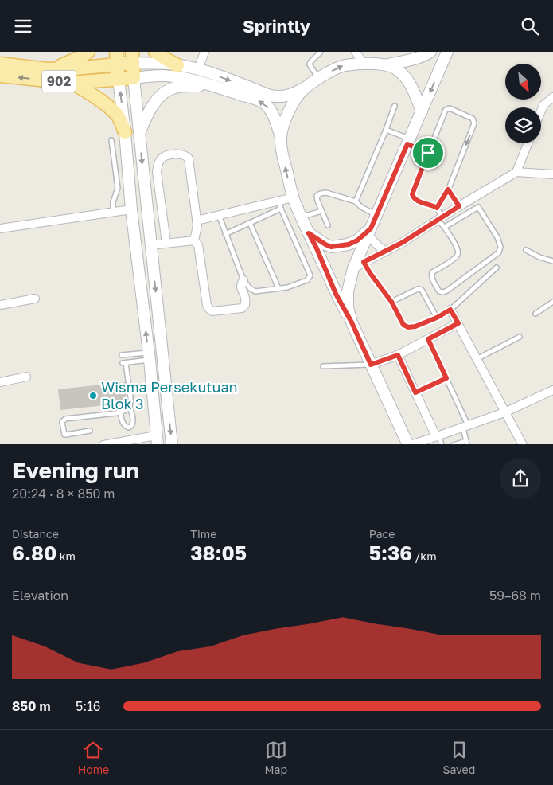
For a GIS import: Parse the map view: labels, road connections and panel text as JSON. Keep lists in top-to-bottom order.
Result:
{
  "streets": {
    "main road": ["902"]
  },
  "places": ["Wisma Persekutuan Blok 3"],
  "north": "bottom right",
  "page": {
    "header": "Sprintly",
    "heading": ["Evening run", "20:24 · 8 × 850 m"],
    "stats": [
      ["Distance", "6.80 km"],
      ["Time", "38:05"],
      ["Pace", "5:36 /km"]
    ],
    "chart": ["Elevation", "59–68 m"],
    "list": [
      {
        "name": "850 m",
        "note": "5:16"
      }
    ],
    "tabs": ["Home", "Map", "Saved"]
  }
}
